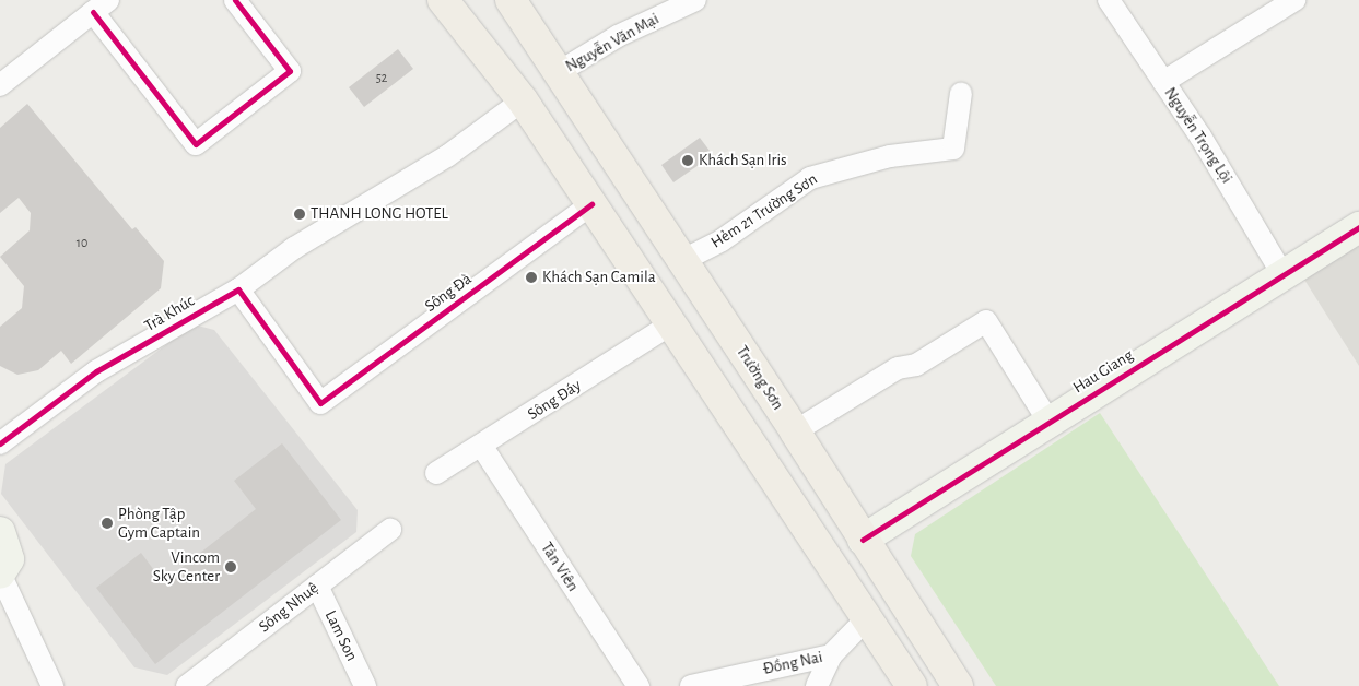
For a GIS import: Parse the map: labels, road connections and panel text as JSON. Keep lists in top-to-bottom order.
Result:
{
  "streets": {
    "main road": ["Trường Sơn"],
    "street": [
      "Nguyễn Văn Mại",
      "Nguyễn Trọng Lội",
      "Hẻm 21 Trường Sơn",
      "Sông Đà",
      "Trà Khúc",
      "Hau Giang",
      "Sông Đáy",
      "Tản Viên",
      "Sông Nhuệ",
      "Lam Son",
      "Đồng Nai"
    ]
  },
  "crossings": [
    ["Nguyễn Văn Mại", "Trường Sơn"],
    ["Nguyễn Trọng Lội", "Hau Giang"],
    ["Hẻm 21 Trường Sơn", "Trường Sơn"],
    ["Sông Đà", "Trà Khúc"],
    ["Hau Giang", "Trường Sơn"],
    ["Sông Đáy", "Tản Viên"],
    ["Sông Nhuệ", "Lam Son"]
  ],
  "places": [
    "Khách Sạn Iris",
    "THANH LONG HOTEL",
    "Khách Sạn Camila",
    "Phòng Tập Gym Captain",
    "Vincom Sky Center"
  ],
  "house_numbers": ["52", "10"]
}
